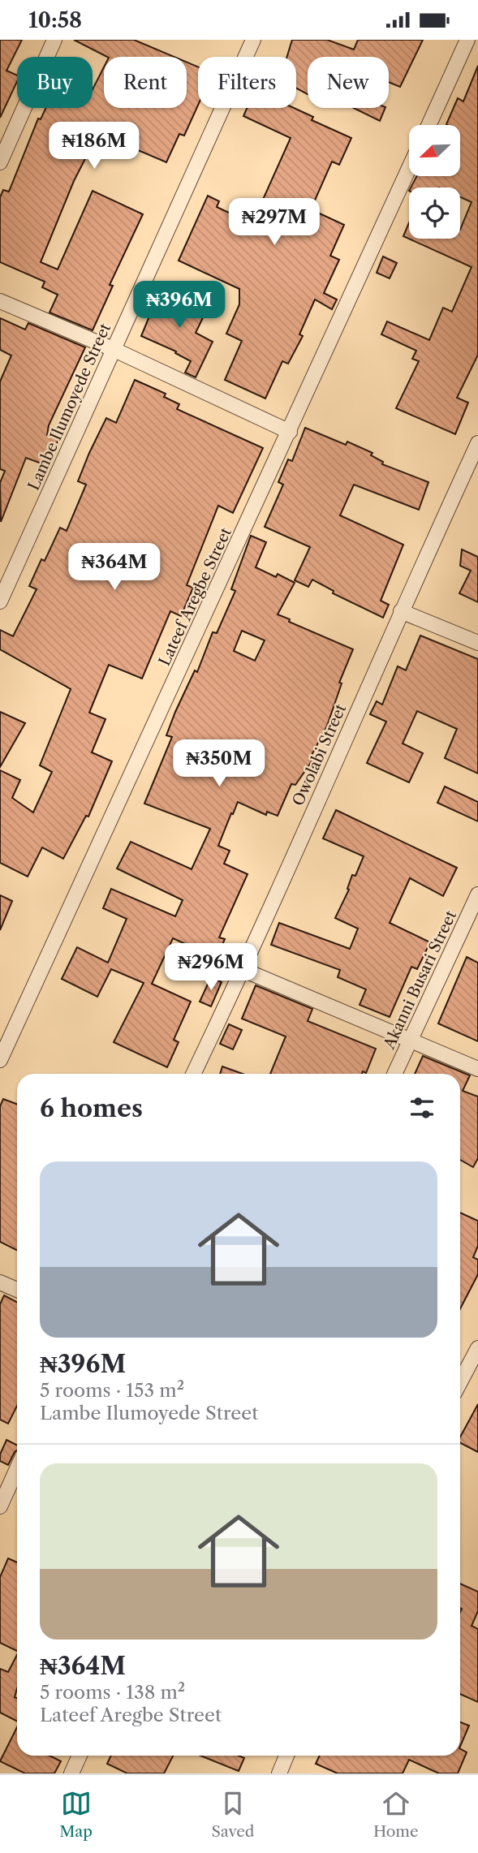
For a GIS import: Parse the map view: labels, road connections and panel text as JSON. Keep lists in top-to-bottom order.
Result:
{
  "streets": {
    "street": [
      "Lambe Ilumoyede Street",
      "Lateef Aregbe Street",
      "Owolabi Street",
      "Akanni Busari Street"
    ]
  },
  "north": "bottom left",
  "page": {
    "status": "10:58",
    "chip": [
      "Buy",
      "Rent",
      "Filters",
      "New"
    ],
    "price": [
      "₦186M",
      "₦297M",
      "₦396M",
      "₦364M",
      "₦350M",
      "₦296M"
    ],
    "heading": "6 homes",
    "list": [
      {
        "name": "₦396M",
        "note": "5 rooms · 153 m² · Lambe Ilumoyede Street"
      },
      {
        "name": "₦364M",
        "note": "5 rooms · 138 m² · Lateef Aregbe Street"
      }
    ],
    "tabs": ["Map", "Saved", "Home"]
  }
}
